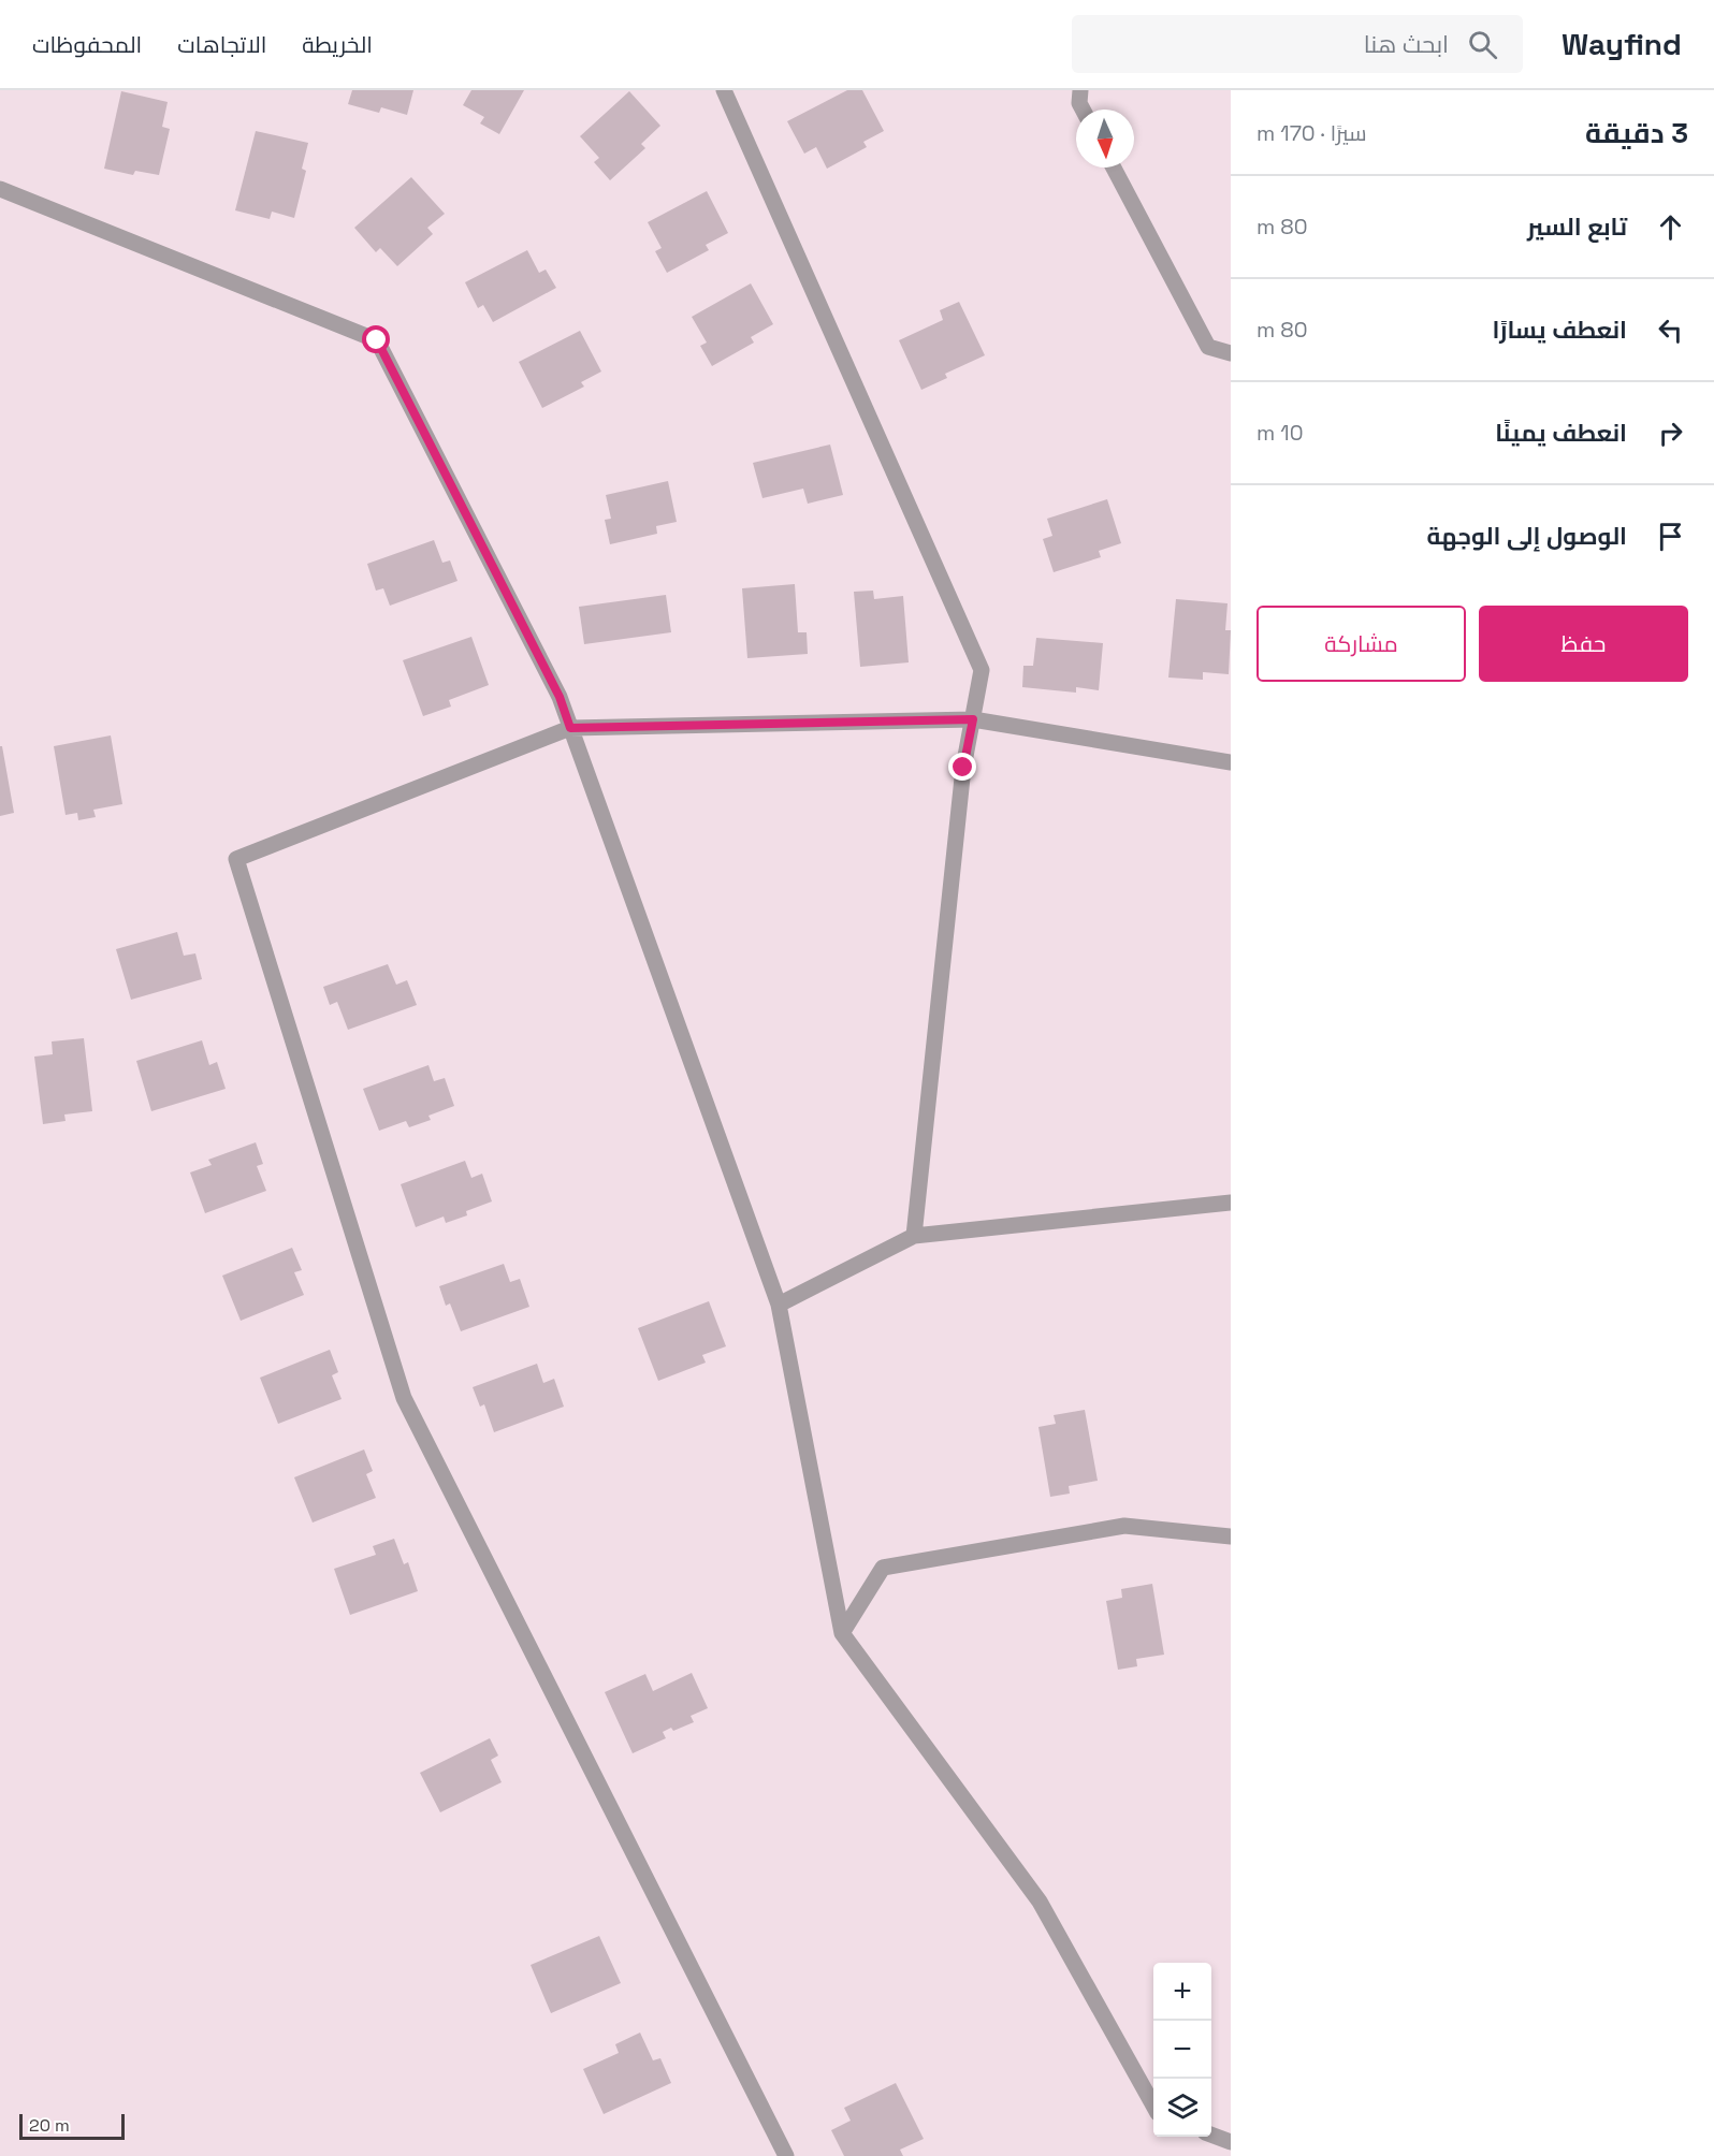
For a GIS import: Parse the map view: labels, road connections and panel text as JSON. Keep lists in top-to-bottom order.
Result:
{
  "scale_bar": "20 m",
  "north": "bottom",
  "page": {
    "header": "Wayfind",
    "search": "ابحث هنا",
    "nav": ["الخريطة", "الاتجاهات", "المحفوظات"],
    "heading": ["3 دقيقة", "سيرًا · 170 m"],
    "list": [
      ["تابع السير", "80 m"],
      ["انعطف يسارًا", "80 m"],
      ["انعطف يمينًا", "10 m"],
      "الوصول إلى الوجهة"
    ],
    "buttons": ["حفظ", "مشاركة"],
    "map_buttons": ["+", "−"],
    "scale": "20 m"
  }
}
